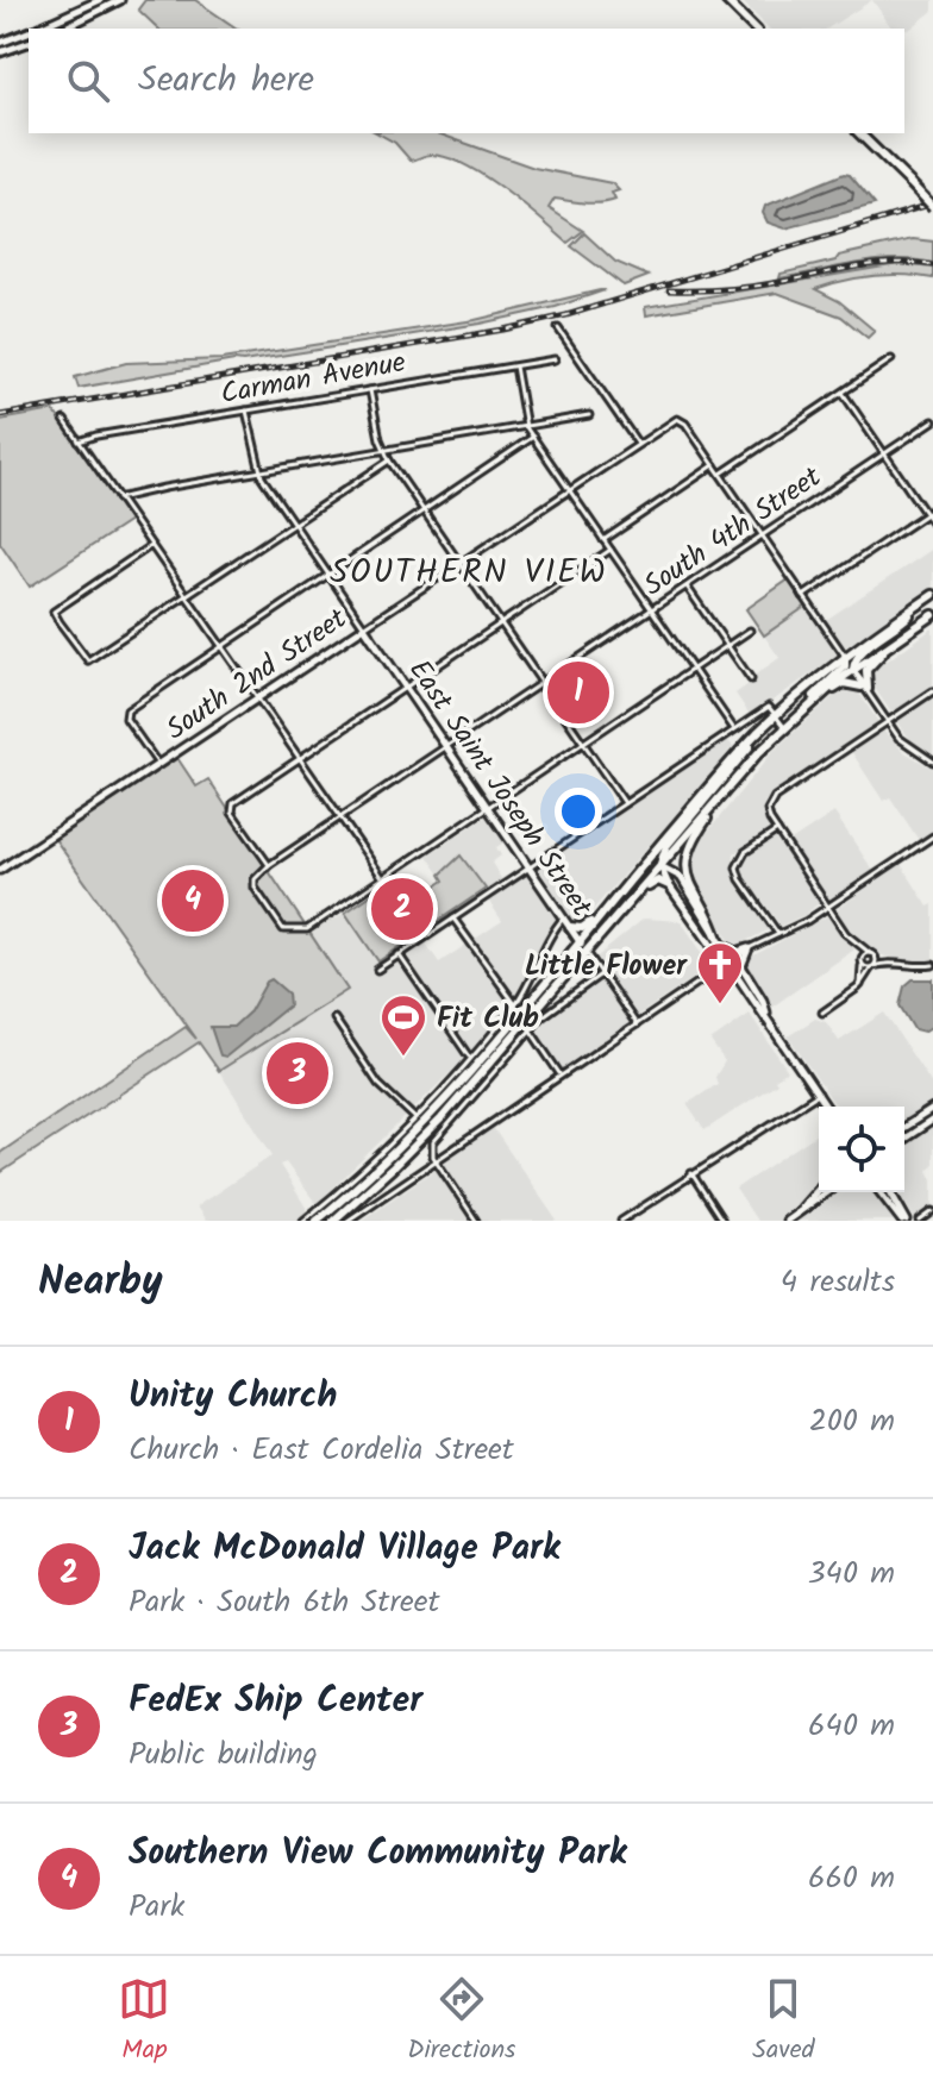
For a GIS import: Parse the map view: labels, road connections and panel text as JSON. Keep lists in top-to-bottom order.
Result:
{
  "streets": {
    "street": [
      "Carman Avenue",
      "South 4th Street",
      "South 2nd Street",
      "East Saint Joseph Street"
    ]
  },
  "crossings": [
    ["South 4th Street", "East Saint Joseph Street"],
    ["South 2nd Street", "East Saint Joseph Street"]
  ],
  "districts": ["SOUTHERN VIEW"],
  "places": {
    "church": ["Little Flower"],
    "sports": ["Fit Club"]
  },
  "page": {
    "search": "Search here",
    "pins": [
      "1",
      "4",
      "2",
      "3"
    ],
    "heading": ["Nearby", "4 results"],
    "list": [
      {
        "mark": "1",
        "name": "Unity Church",
        "note": "Church · East Cordelia Street",
        "value": "200 m"
      },
      {
        "mark": "2",
        "name": "Jack McDonald Village Park",
        "note": "Park · South 6th Street",
        "value": "340 m"
      },
      {
        "mark": "3",
        "name": "FedEx Ship Center",
        "note": "Public building",
        "value": "640 m"
      },
      {
        "mark": "4",
        "name": "Southern View Community Park",
        "note": "Park",
        "value": "660 m"
      }
    ],
    "nav": ["Map", "Directions", "Saved"]
  }
}
